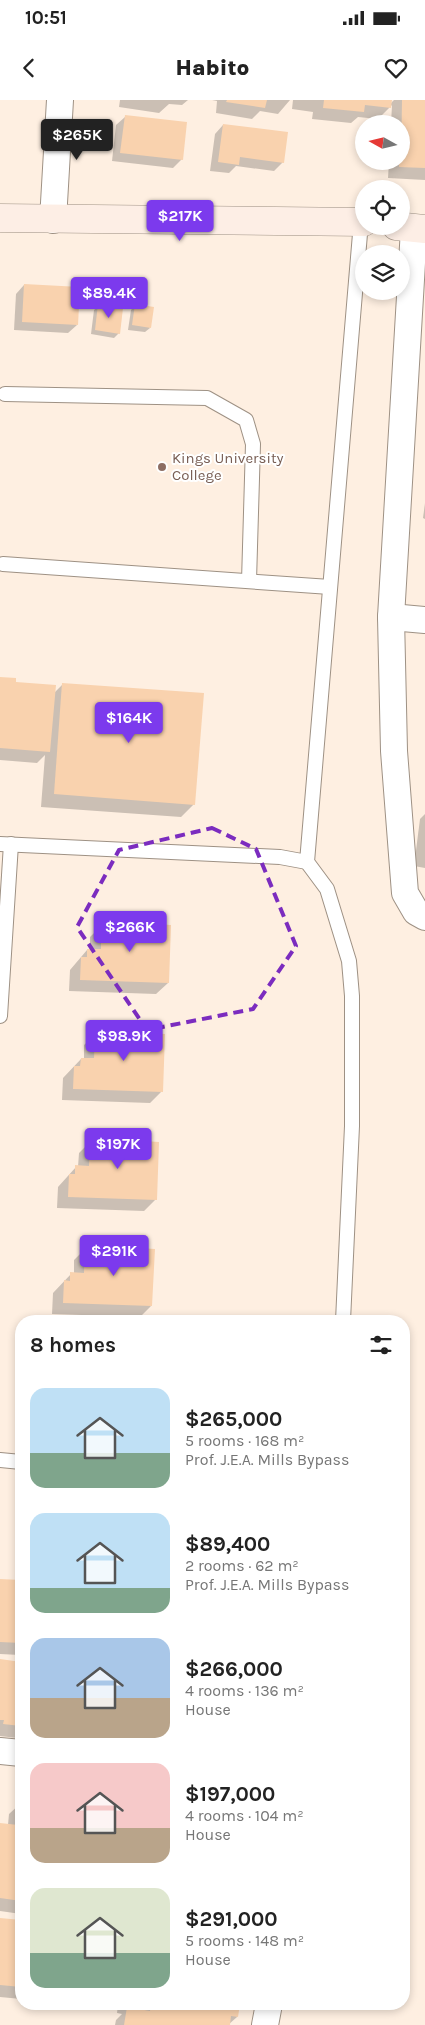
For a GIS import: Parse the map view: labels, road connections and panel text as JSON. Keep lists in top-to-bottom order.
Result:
{
  "places": ["Kings University College"],
  "north": "left",
  "page": {
    "status": "10:51",
    "header": "Habito",
    "price": [
      "$265K",
      "$217K",
      "$89.4K",
      "$164K",
      "$266K",
      "$98.9K",
      "$197K",
      "$291K"
    ],
    "heading": "8 homes",
    "list": [
      {
        "name": "$265,000",
        "note": "5 rooms · 168 m² · Prof. J.E.A. Mills Bypass"
      },
      {
        "name": "$89,400",
        "note": "2 rooms · 62 m² · Prof. J.E.A. Mills Bypass"
      },
      {
        "name": "$266,000",
        "note": "4 rooms · 136 m² · House"
      },
      {
        "name": "$197,000",
        "note": "4 rooms · 104 m² · House"
      },
      {
        "name": "$291,000",
        "note": "5 rooms · 148 m² · House"
      }
    ]
  }
}
